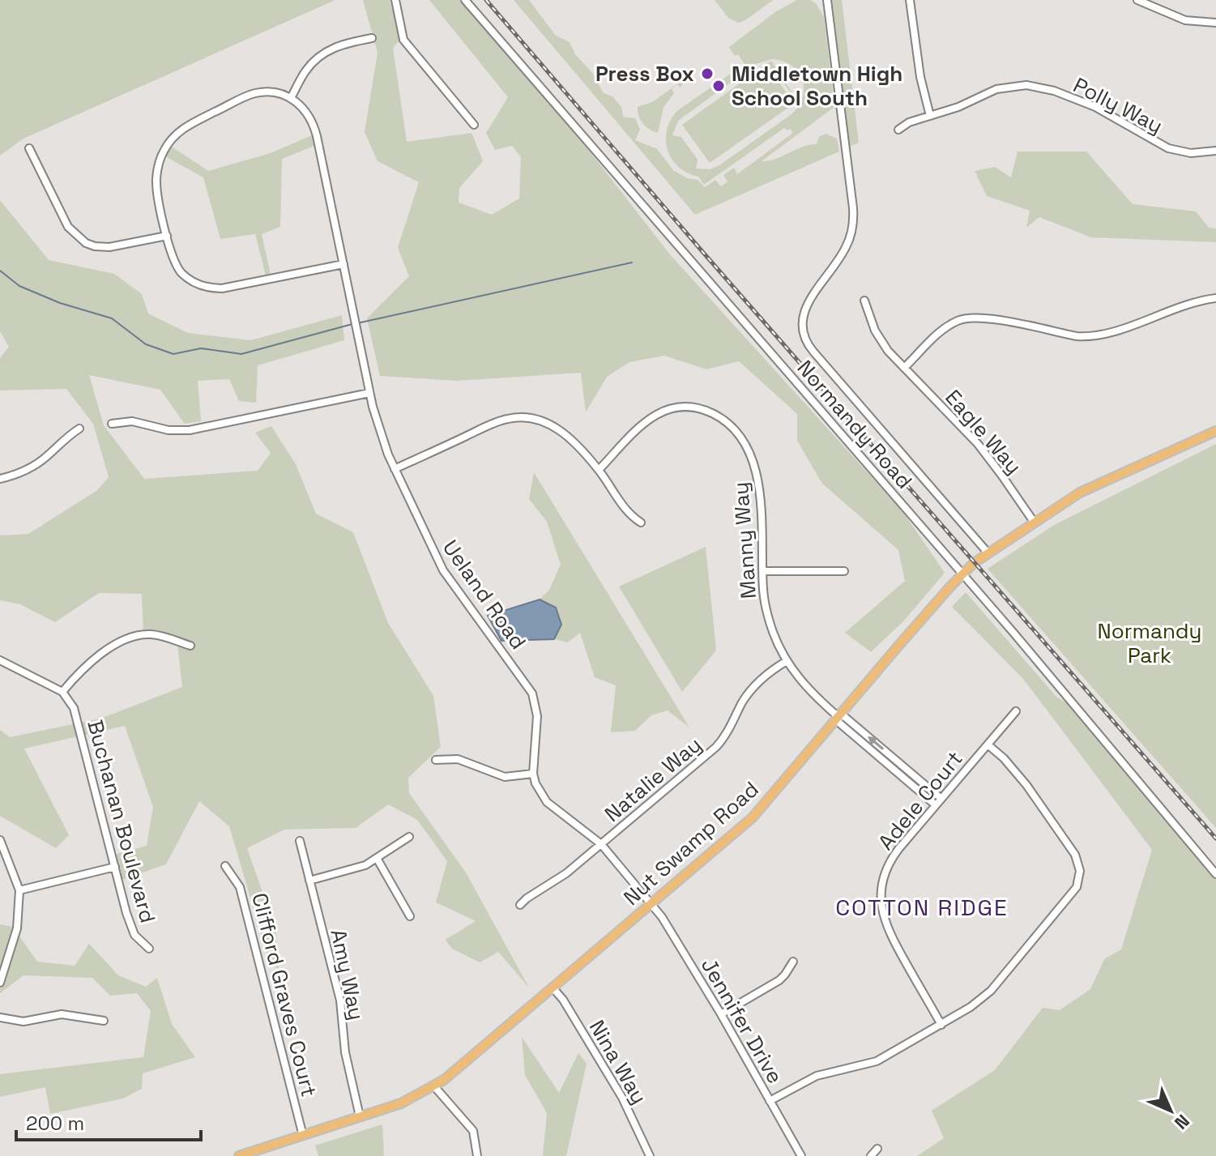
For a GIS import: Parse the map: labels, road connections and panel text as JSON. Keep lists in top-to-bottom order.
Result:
{
  "streets": {
    "main road": ["Nut Swamp Road"],
    "street": [
      "Polly Way",
      "Normandy Road",
      "Eagle Way",
      "Manny Way",
      "Ueland Road",
      "Natalie Way",
      "Adele Court",
      "Buchanan Boulevard",
      "Amy Way",
      "Clifford Graves Court",
      "Jennifer Drive",
      "Nina Way"
    ]
  },
  "crossings": [
    ["Normandy Road", "Nut Swamp Road"],
    ["Eagle Way", "Nut Swamp Road"],
    ["Manny Way", "Natalie Way"],
    ["Manny Way", "Nut Swamp Road"],
    ["Nut Swamp Road", "Amy Way"],
    ["Nut Swamp Road", "Clifford Graves Court"],
    ["Nut Swamp Road", "Jennifer Drive"],
    ["Nut Swamp Road", "Nina Way"]
  ],
  "districts": ["COTTON RIDGE"],
  "parks": ["Normandy Park"],
  "places": ["Press Box", "Middletown High School South"],
  "scale_bar": "200 m",
  "north": "bottom right"
}
